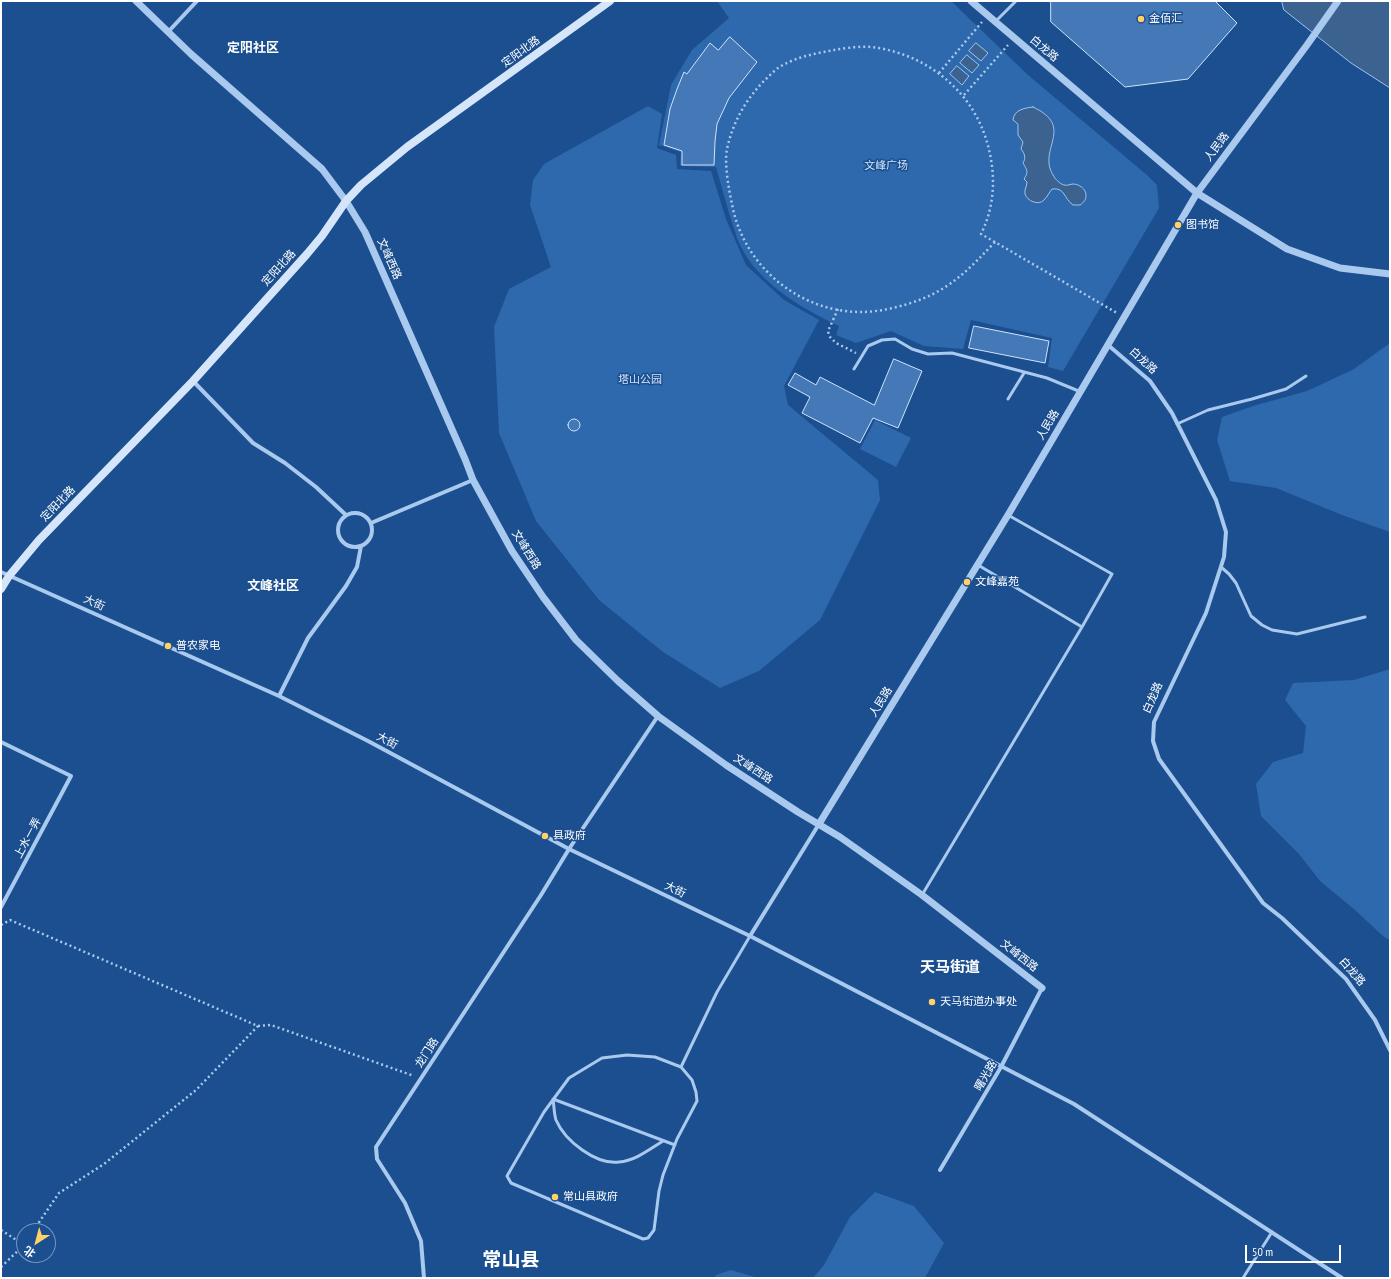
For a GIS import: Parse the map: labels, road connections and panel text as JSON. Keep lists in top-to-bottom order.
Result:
{
  "streets": {
    "main road": ["定阳北路"],
    "street": [
      "白龙路",
      "人民路",
      "文峰西路",
      "大街",
      "上水一弄",
      "龙门路",
      "曙光路"
    ]
  },
  "crossings": [
    ["白龙路", "人民路"],
    ["定阳北路", "文峰西路"],
    ["定阳北路", "大街"],
    ["人民路", "文峰西路"],
    ["文峰西路", "龙门路"],
    ["文峰西路", "曙光路"],
    ["大街", "龙门路"],
    ["大街", "曙光路"]
  ],
  "districts": [
    "定阳社区",
    "文峰社区",
    "天马街道",
    "常山县"
  ],
  "parks": ["文峰广场", "塔山公园"],
  "places": [
    "金佰汇",
    "图书馆",
    "文峰嘉苑",
    "普农家电",
    "县政府",
    "天马街道办事处",
    "常山县政府"
  ],
  "scale_bar": "50 m",
  "north": "bottom left"
}
